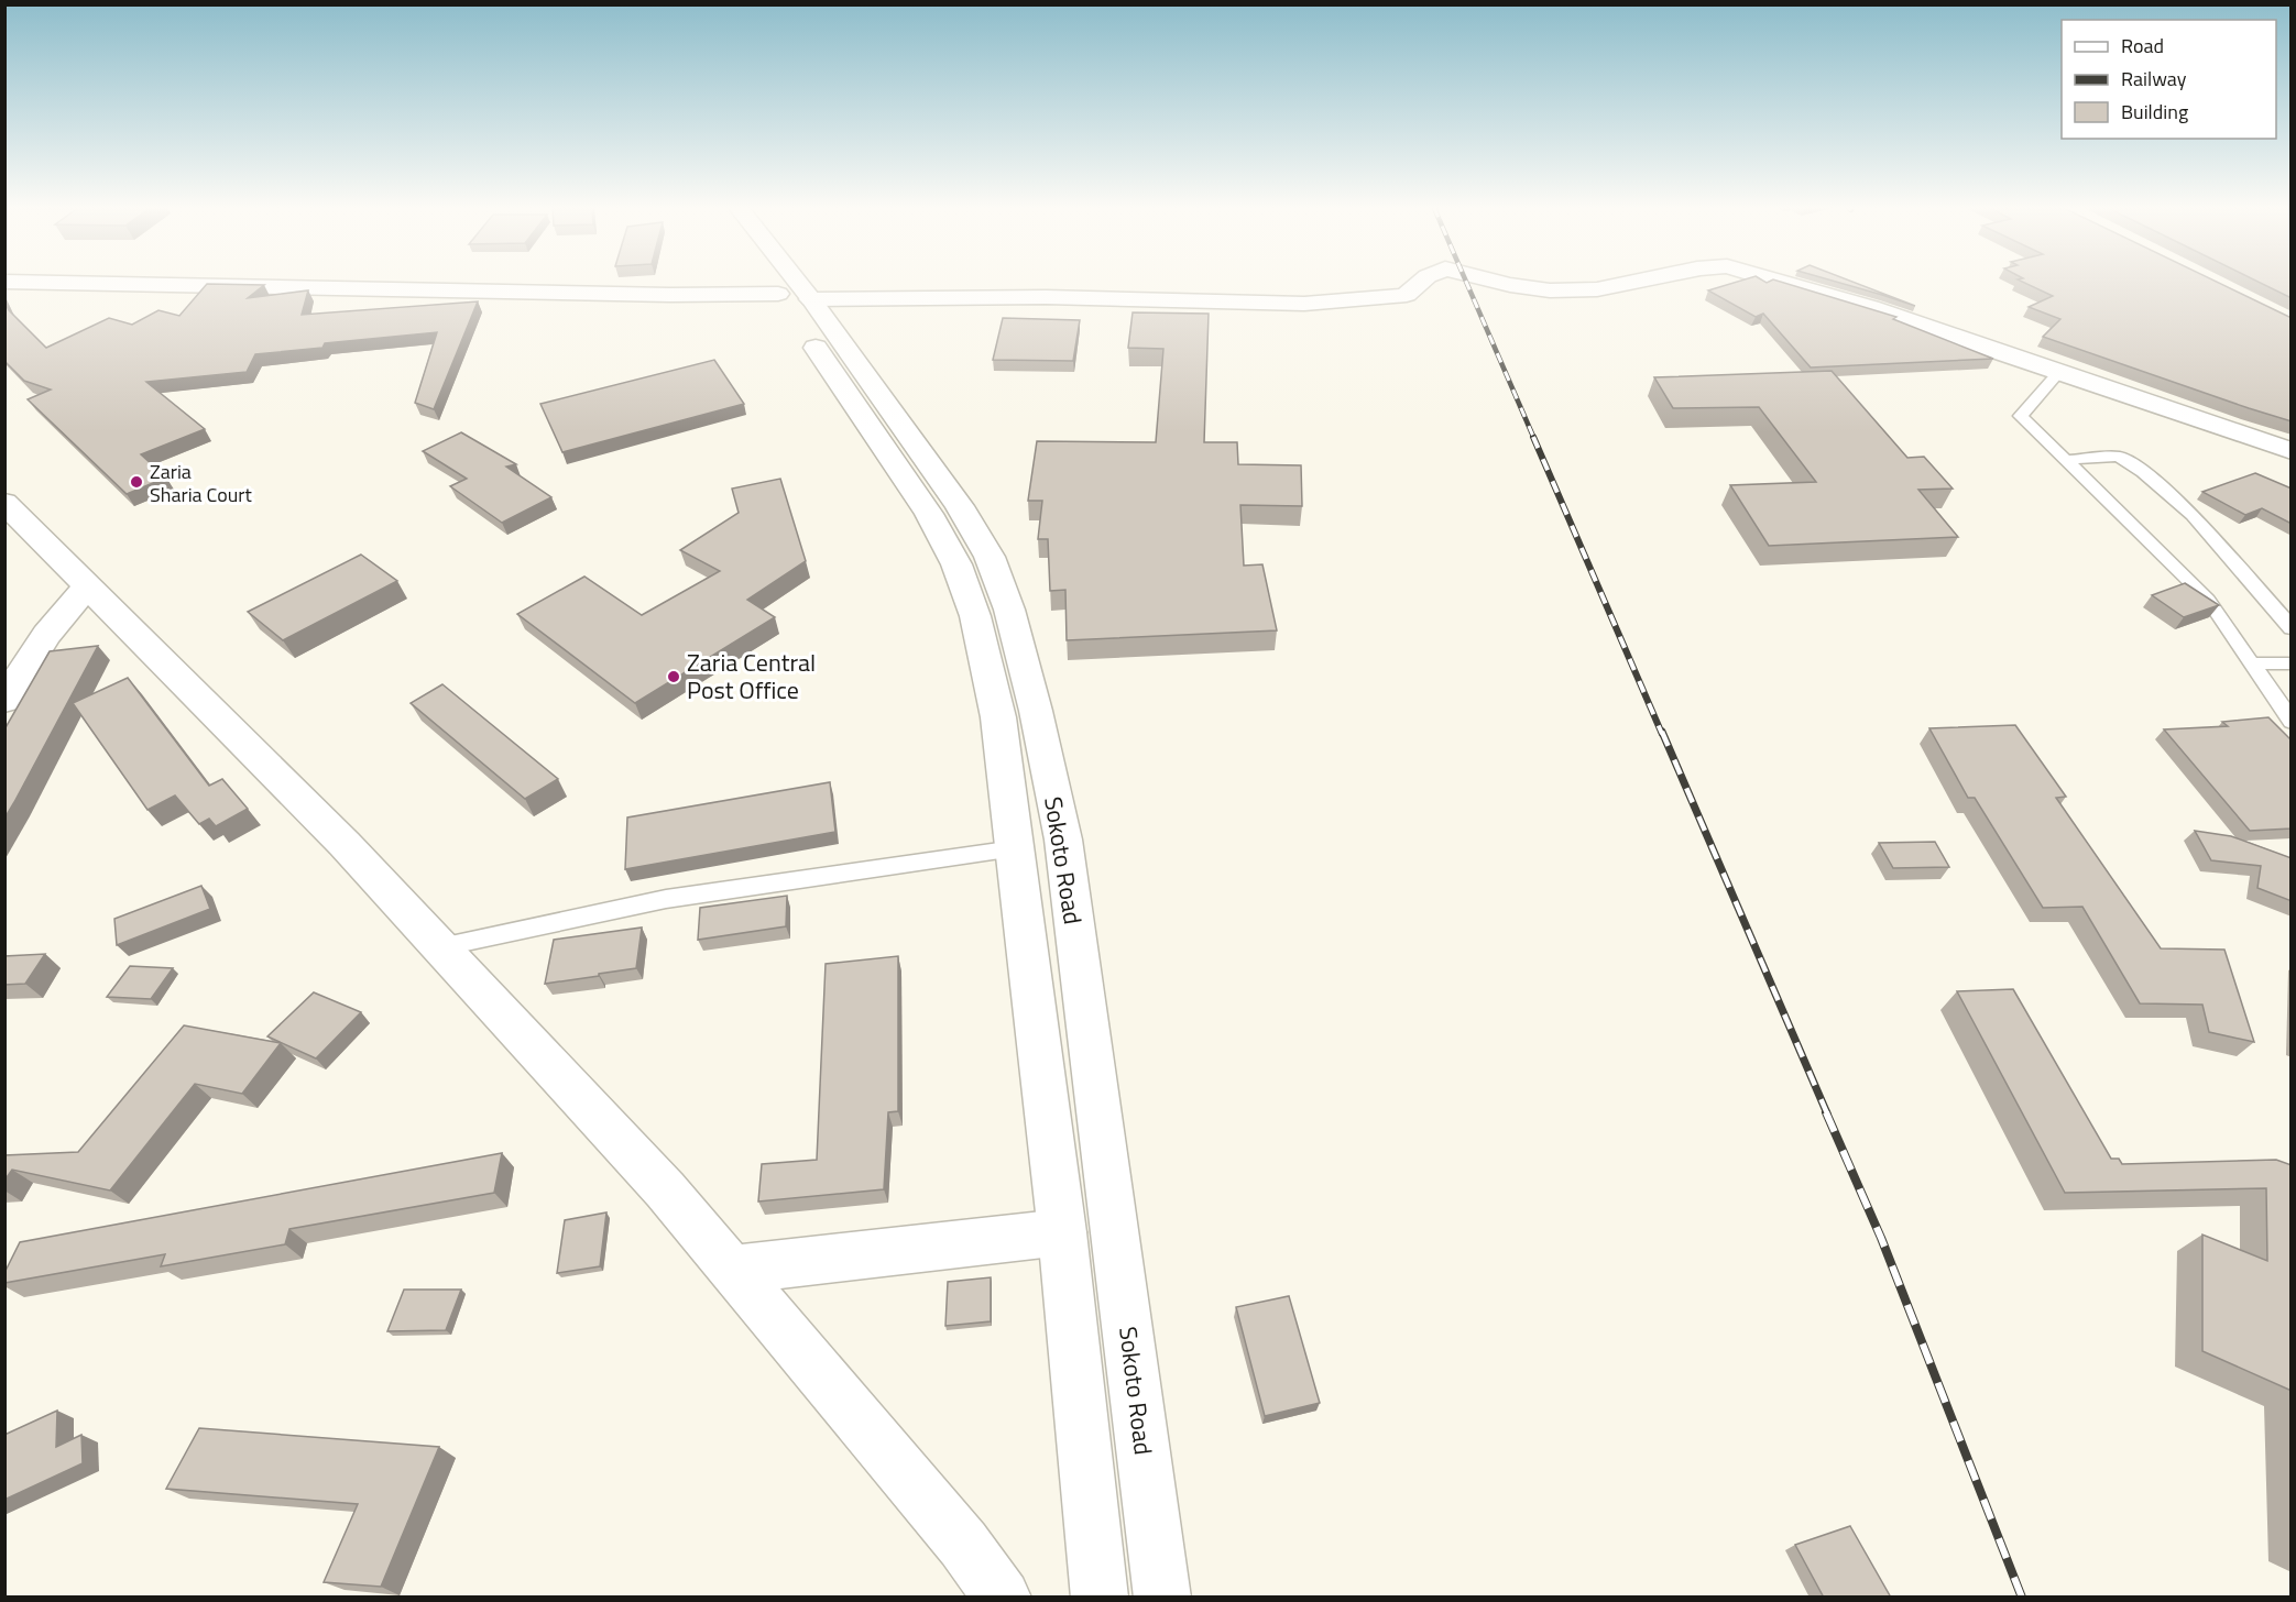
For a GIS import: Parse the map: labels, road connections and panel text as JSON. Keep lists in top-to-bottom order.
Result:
{
  "streets": {
    "street": ["Sokoto Road"]
  },
  "places": ["Zaria Sharia Court", "Zaria Central Post Office"],
  "legend": ["Road", "Railway", "Building"]
}
